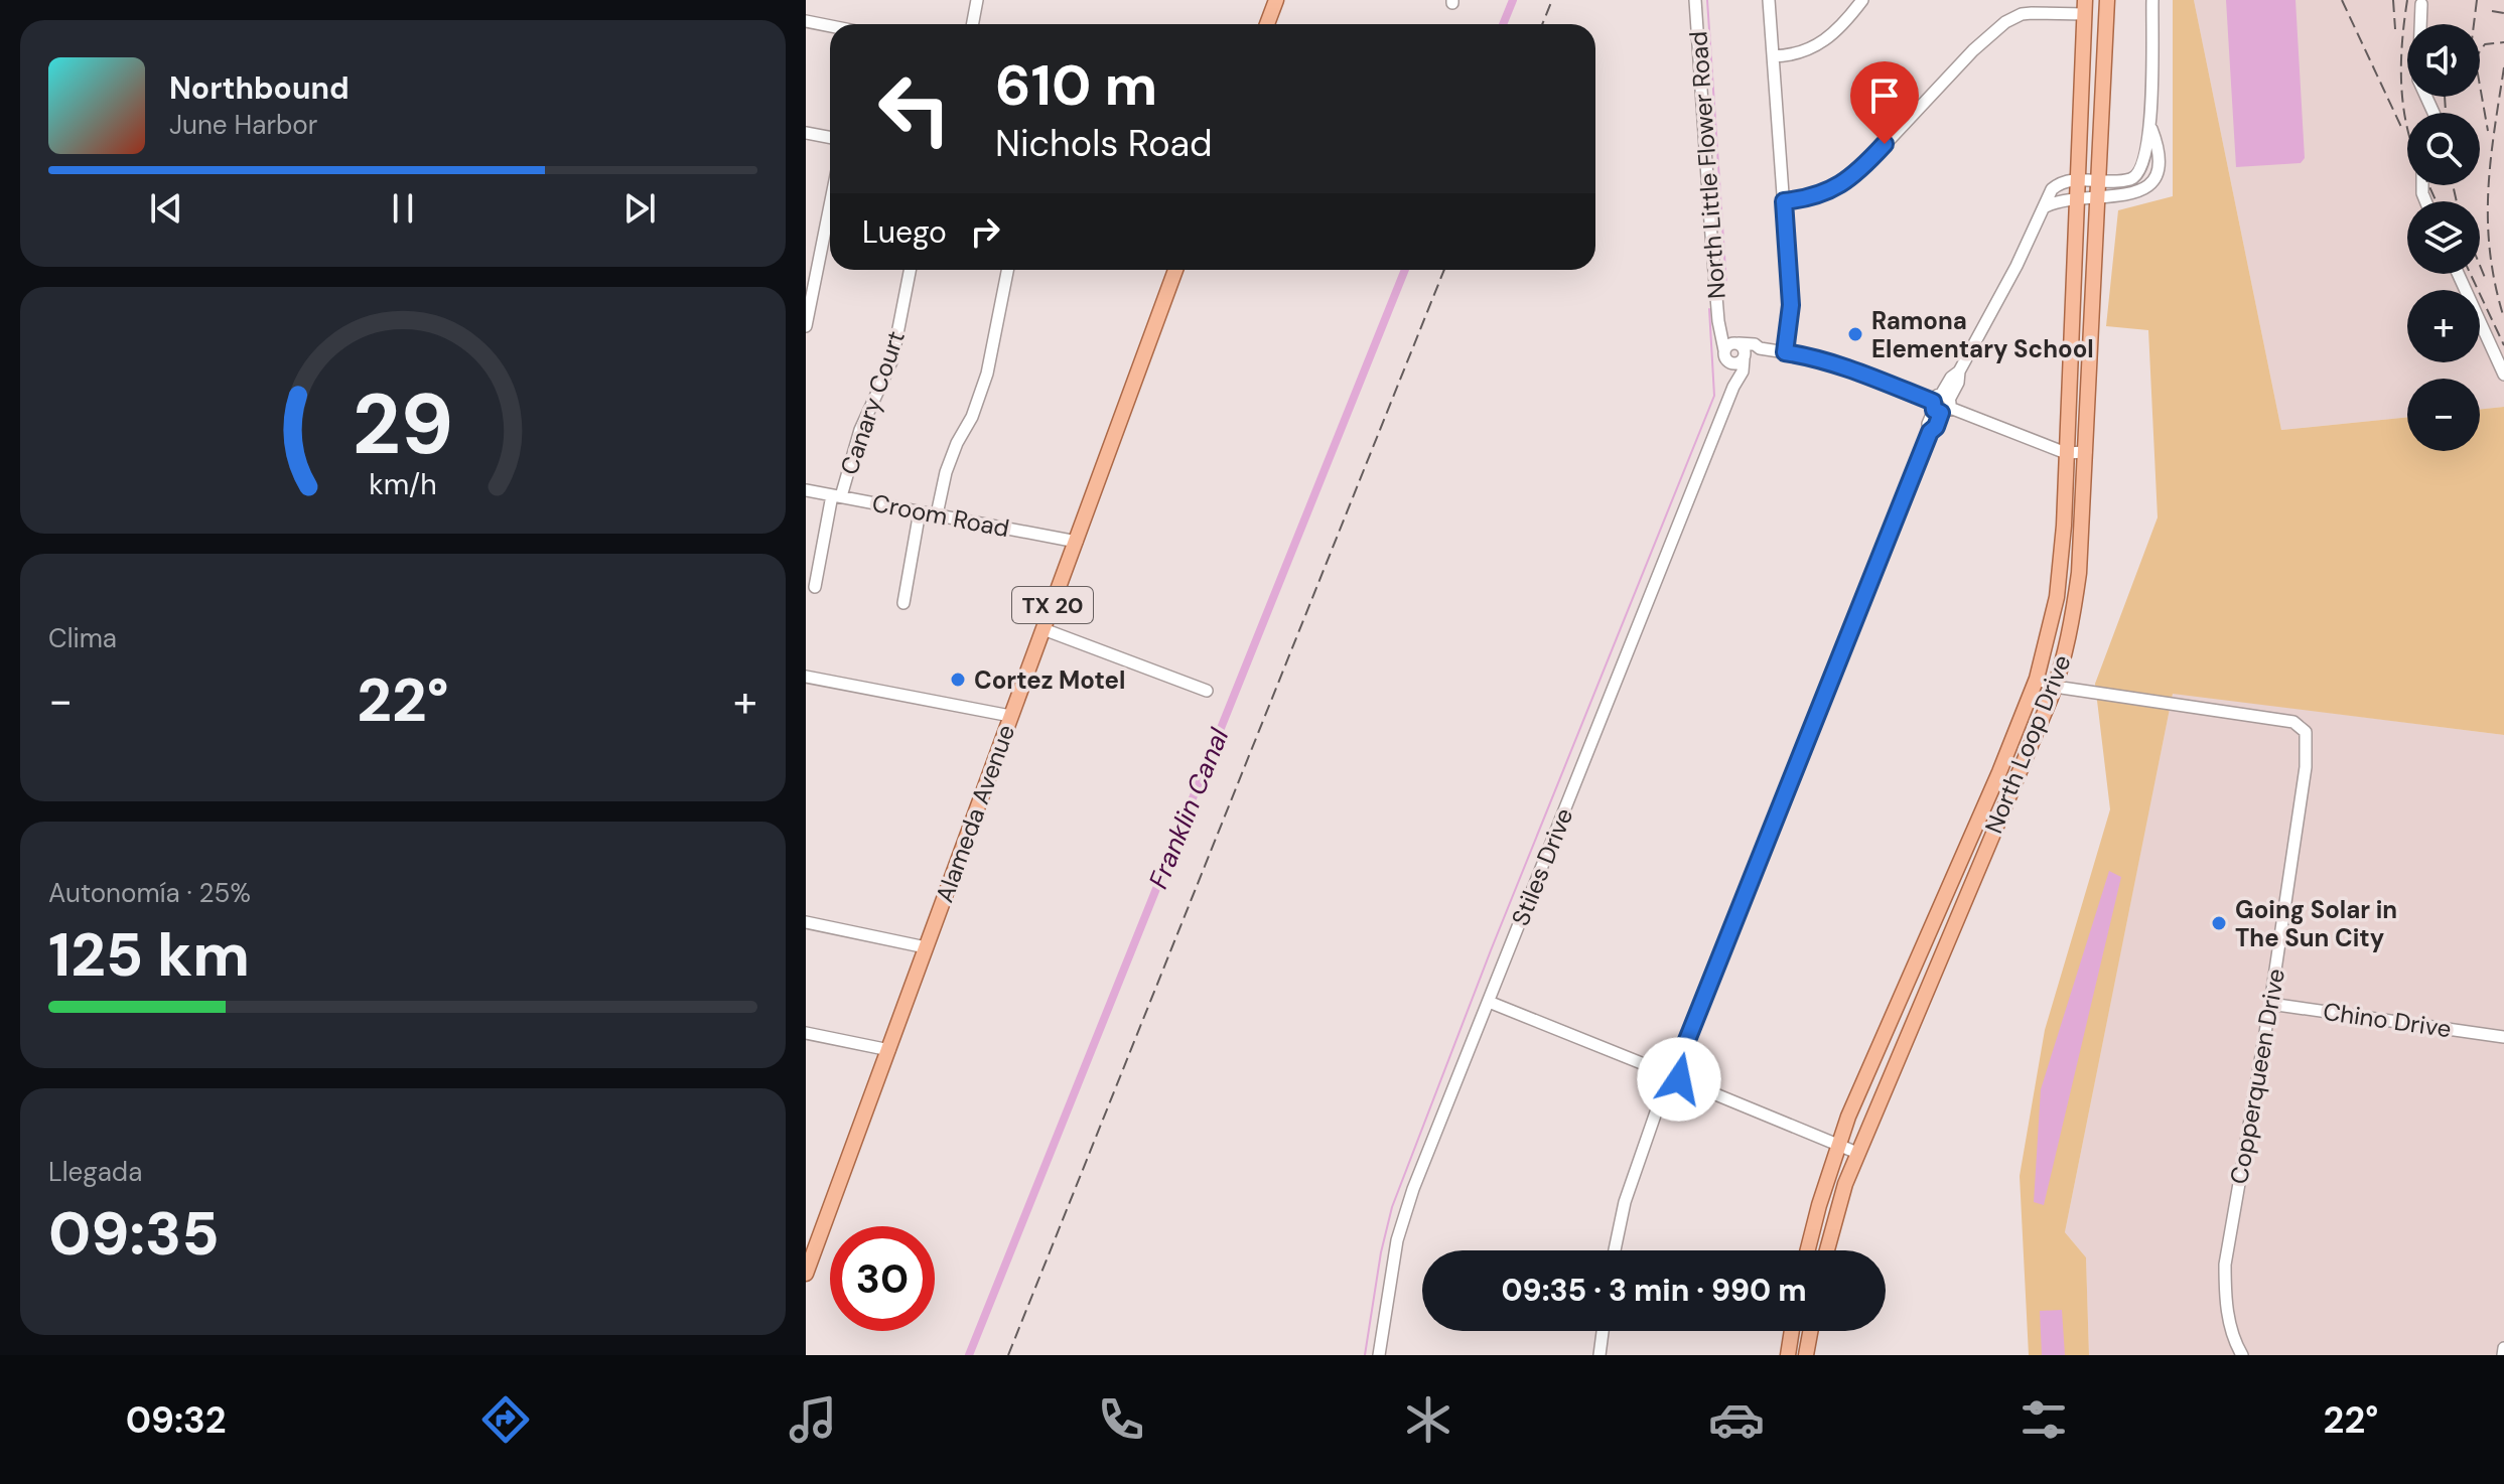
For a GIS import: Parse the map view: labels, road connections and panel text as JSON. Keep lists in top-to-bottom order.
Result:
{
  "streets": {
    "main road": ["TX 20", "North Loop Drive", "Alameda Avenue"],
    "street": [
      "North Little Flower Road",
      "Canary Court",
      "Croom Road",
      "Stiles Drive",
      "Chino Drive",
      "Copperqueen Drive"
    ]
  },
  "crossings": [
    ["North Little Flower Road", "Stiles Drive"],
    ["Canary Court", "Croom Road"],
    ["Croom Road", "Alameda Avenue"],
    ["North Loop Drive", "Copperqueen Drive"],
    ["Chino Drive", "Copperqueen Drive"]
  ],
  "water": ["Franklin Canal"],
  "places": ["Ramona Elementary School", "Cortez Motel", "Going Solar in The Sun City"],
  "page": {
    "map_buttons": ["+", "−"],
    "turn": ["610 m", "Nichols Road"],
    "song": ["Northbound", "June Harbor"],
    "then": "Luego",
    "tile": [
      "Clima",
      ["Autonomía · 25%", "125 km"],
      ["Llegada", "09:35"]
    ],
    "heat": ["−", "22°", "+"],
    "limit": "30",
    "trip": "09:35 · 3 min · 990 m",
    "tabs": ["09:32", "22°"],
    "gauge": ["29", "km/h"]
  }
}
